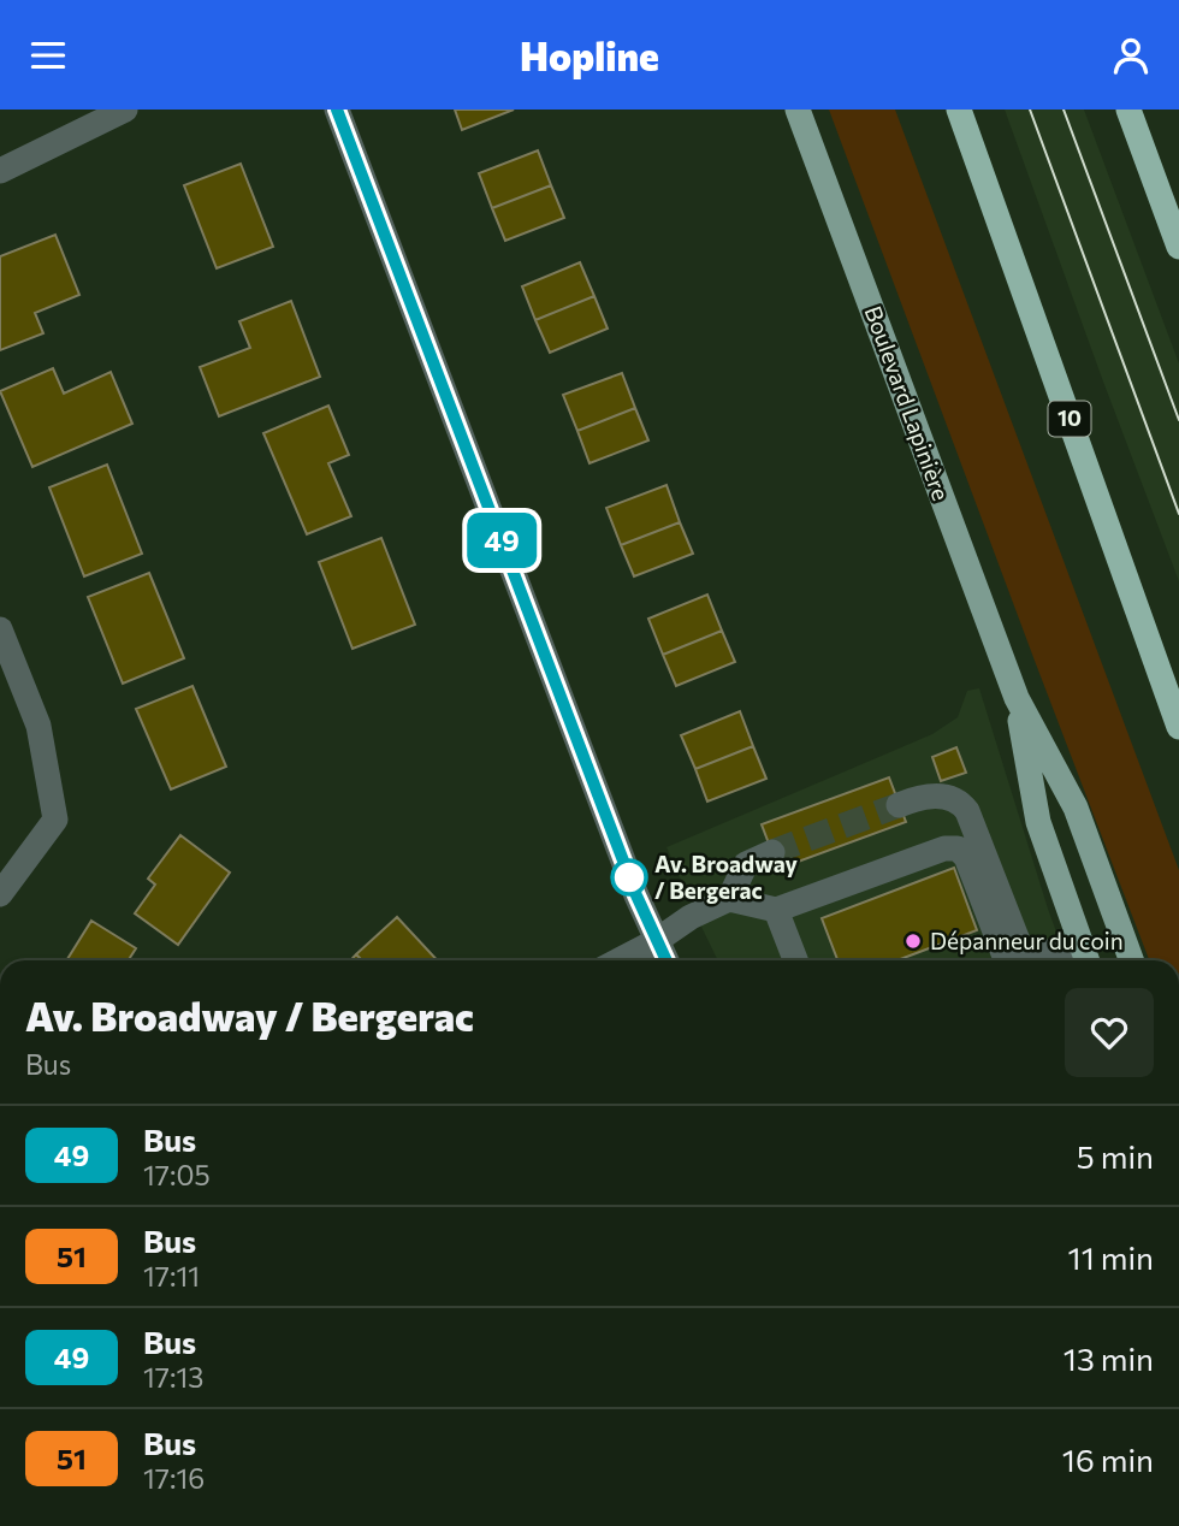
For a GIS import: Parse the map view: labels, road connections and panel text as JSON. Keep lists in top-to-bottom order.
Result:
{
  "streets": {
    "highway": ["10"],
    "main road": ["Boulevard Lapinière"]
  },
  "places": ["Av. Broadway / Bergerac", "Dépanneur du coin"],
  "lines": ["bus line 49"],
  "page": {
    "header": "Hopline",
    "on_map": "49",
    "heading": ["Av. Broadway / Bergerac", "Bus"],
    "list": [
      {
        "mark": "49",
        "name": "Bus",
        "note": "17:05",
        "value": "5 min"
      },
      {
        "mark": "51",
        "name": "Bus",
        "note": "17:11",
        "value": "11 min"
      },
      {
        "mark": "49",
        "name": "Bus",
        "note": "17:13",
        "value": "13 min"
      },
      {
        "mark": "51",
        "name": "Bus",
        "note": "17:16",
        "value": "16 min"
      }
    ]
  }
}
